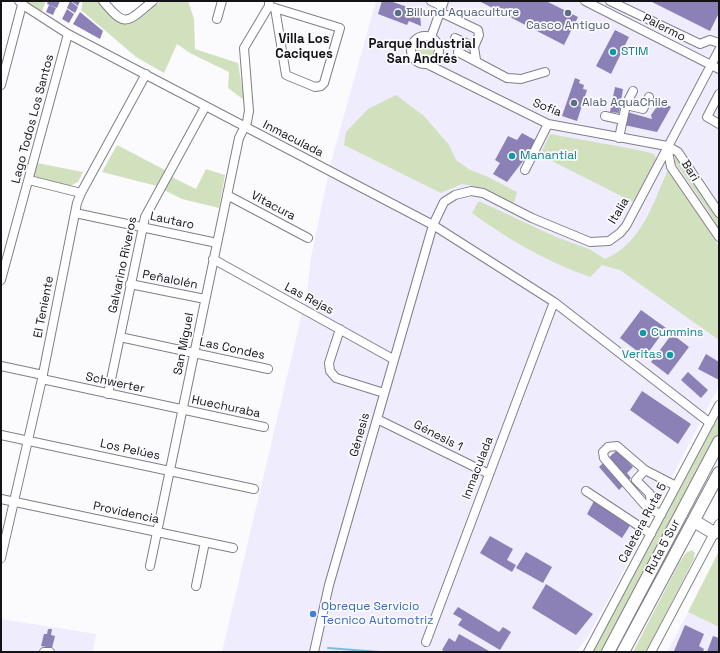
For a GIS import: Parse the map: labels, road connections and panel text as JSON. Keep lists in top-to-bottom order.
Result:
{
  "streets": {
    "highway": ["Ruta 5 Sur"],
    "street": [
      "Palermo",
      "Sofía",
      "Lago Todos Los Santos",
      "Inmaculada",
      "Bari",
      "Vitacura",
      "Italia",
      "Lautaro",
      "Galvarino Riveros",
      "Peñalolén",
      "Las Rejas",
      "El Teniente",
      "San Miguel",
      "Las Condes",
      "Schwerter",
      "Huechuraba",
      "Génesis",
      "Génesis 1",
      "Los Pelúes",
      "Providencia",
      "Caletera Ruta 5"
    ]
  },
  "crossings": [
    ["Palermo", "Italia"],
    ["Sofía", "Bari"],
    ["Sofía", "Italia"],
    ["Lago Todos Los Santos", "Inmaculada"],
    ["Inmaculada", "Italia"],
    ["Inmaculada", "Galvarino Riveros"],
    ["Inmaculada", "El Teniente"],
    ["Inmaculada", "San Miguel"],
    ["Inmaculada", "Génesis"],
    ["Inmaculada", "Génesis 1"],
    ["Inmaculada", "Caletera Ruta 5"],
    ["Bari", "Italia"],
    ["Vitacura", "San Miguel"],
    ["Italia", "Génesis"],
    ["Lautaro", "Galvarino Riveros"],
    ["Lautaro", "El Teniente"],
    ["Lautaro", "San Miguel"],
    ["Galvarino Riveros", "Peñalolén"],
    ["Galvarino Riveros", "Las Condes"],
    ["Galvarino Riveros", "Schwerter"],
    ["Peñalolén", "San Miguel"],
    ["Las Rejas", "San Miguel"],
    ["Las Rejas", "Génesis"],
    ["El Teniente", "Schwerter"],
    ["El Teniente", "Los Pelúes"],
    ["El Teniente", "Providencia"],
    ["San Miguel", "Las Condes"],
    ["San Miguel", "Schwerter"],
    ["San Miguel", "Huechuraba"],
    ["San Miguel", "Los Pelúes"],
    ["San Miguel", "Providencia"],
    ["Schwerter", "Huechuraba"],
    ["Génesis", "Génesis 1"]
  ],
  "districts": ["Villa Los Caciques", "Parque Industrial San Andrés"],
  "places": [
    "Billund Aquaculture",
    "Casco Antiguo",
    "STIM",
    "Alab AquaChile",
    "Manantial",
    "Cummins",
    "Veritas",
    "Obreque Servicio Tecnico Automotriz"
  ]
}
